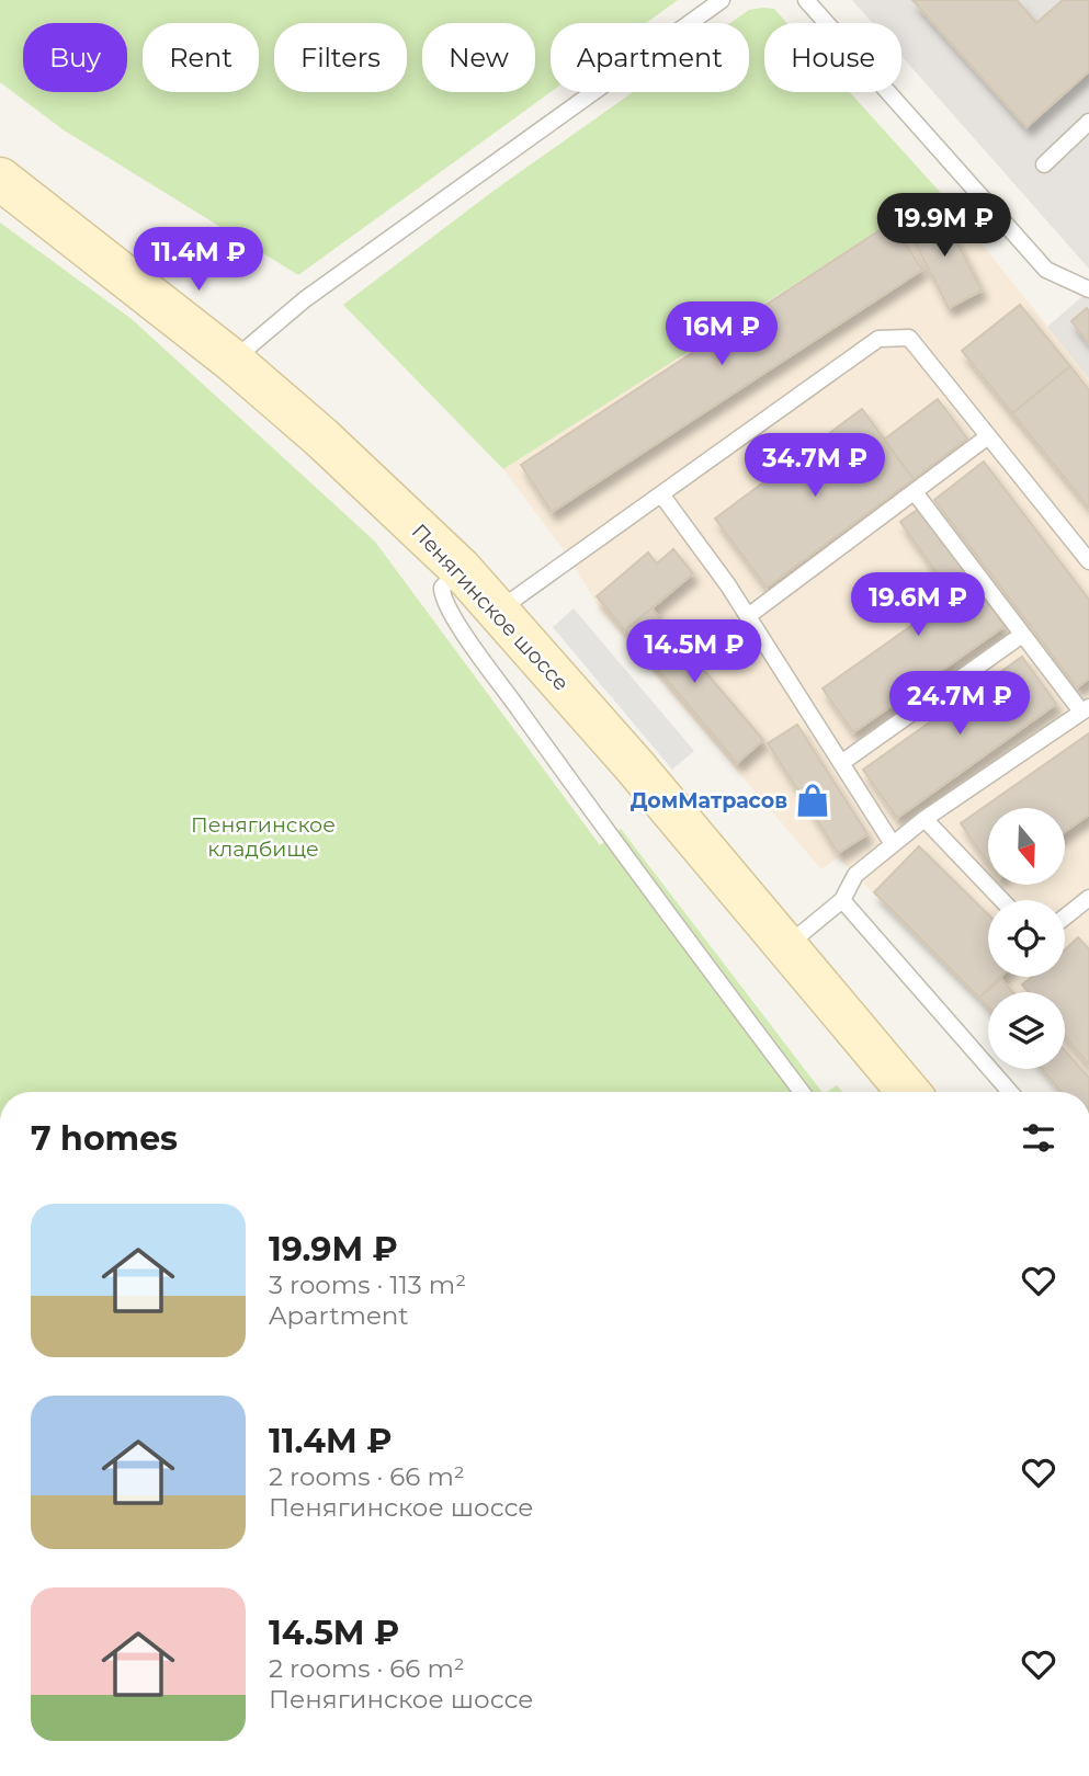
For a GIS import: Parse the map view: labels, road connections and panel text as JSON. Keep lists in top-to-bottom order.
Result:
{
  "streets": {
    "main road": ["Пенягинское шоссе"]
  },
  "parks": ["Пенягинское кладбище"],
  "places": {
    "shop": ["ДомМатрасов"]
  },
  "north": "bottom",
  "page": {
    "chip": [
      "Buy",
      "Rent",
      "Filters",
      "New",
      "Apartment",
      "House"
    ],
    "price": [
      "19.9M ₽",
      "11.4M ₽",
      "16M ₽",
      "34.7M ₽",
      "19.6M ₽",
      "14.5M ₽",
      "24.7M ₽"
    ],
    "heading": "7 homes",
    "list": [
      {
        "name": "19.9M ₽",
        "note": "3 rooms · 113 m² · Apartment"
      },
      {
        "name": "11.4M ₽",
        "note": "2 rooms · 66 m² · Пенягинское шоссе"
      },
      {
        "name": "14.5M ₽",
        "note": "2 rooms · 66 m² · Пенягинское шоссе"
      }
    ]
  }
}
